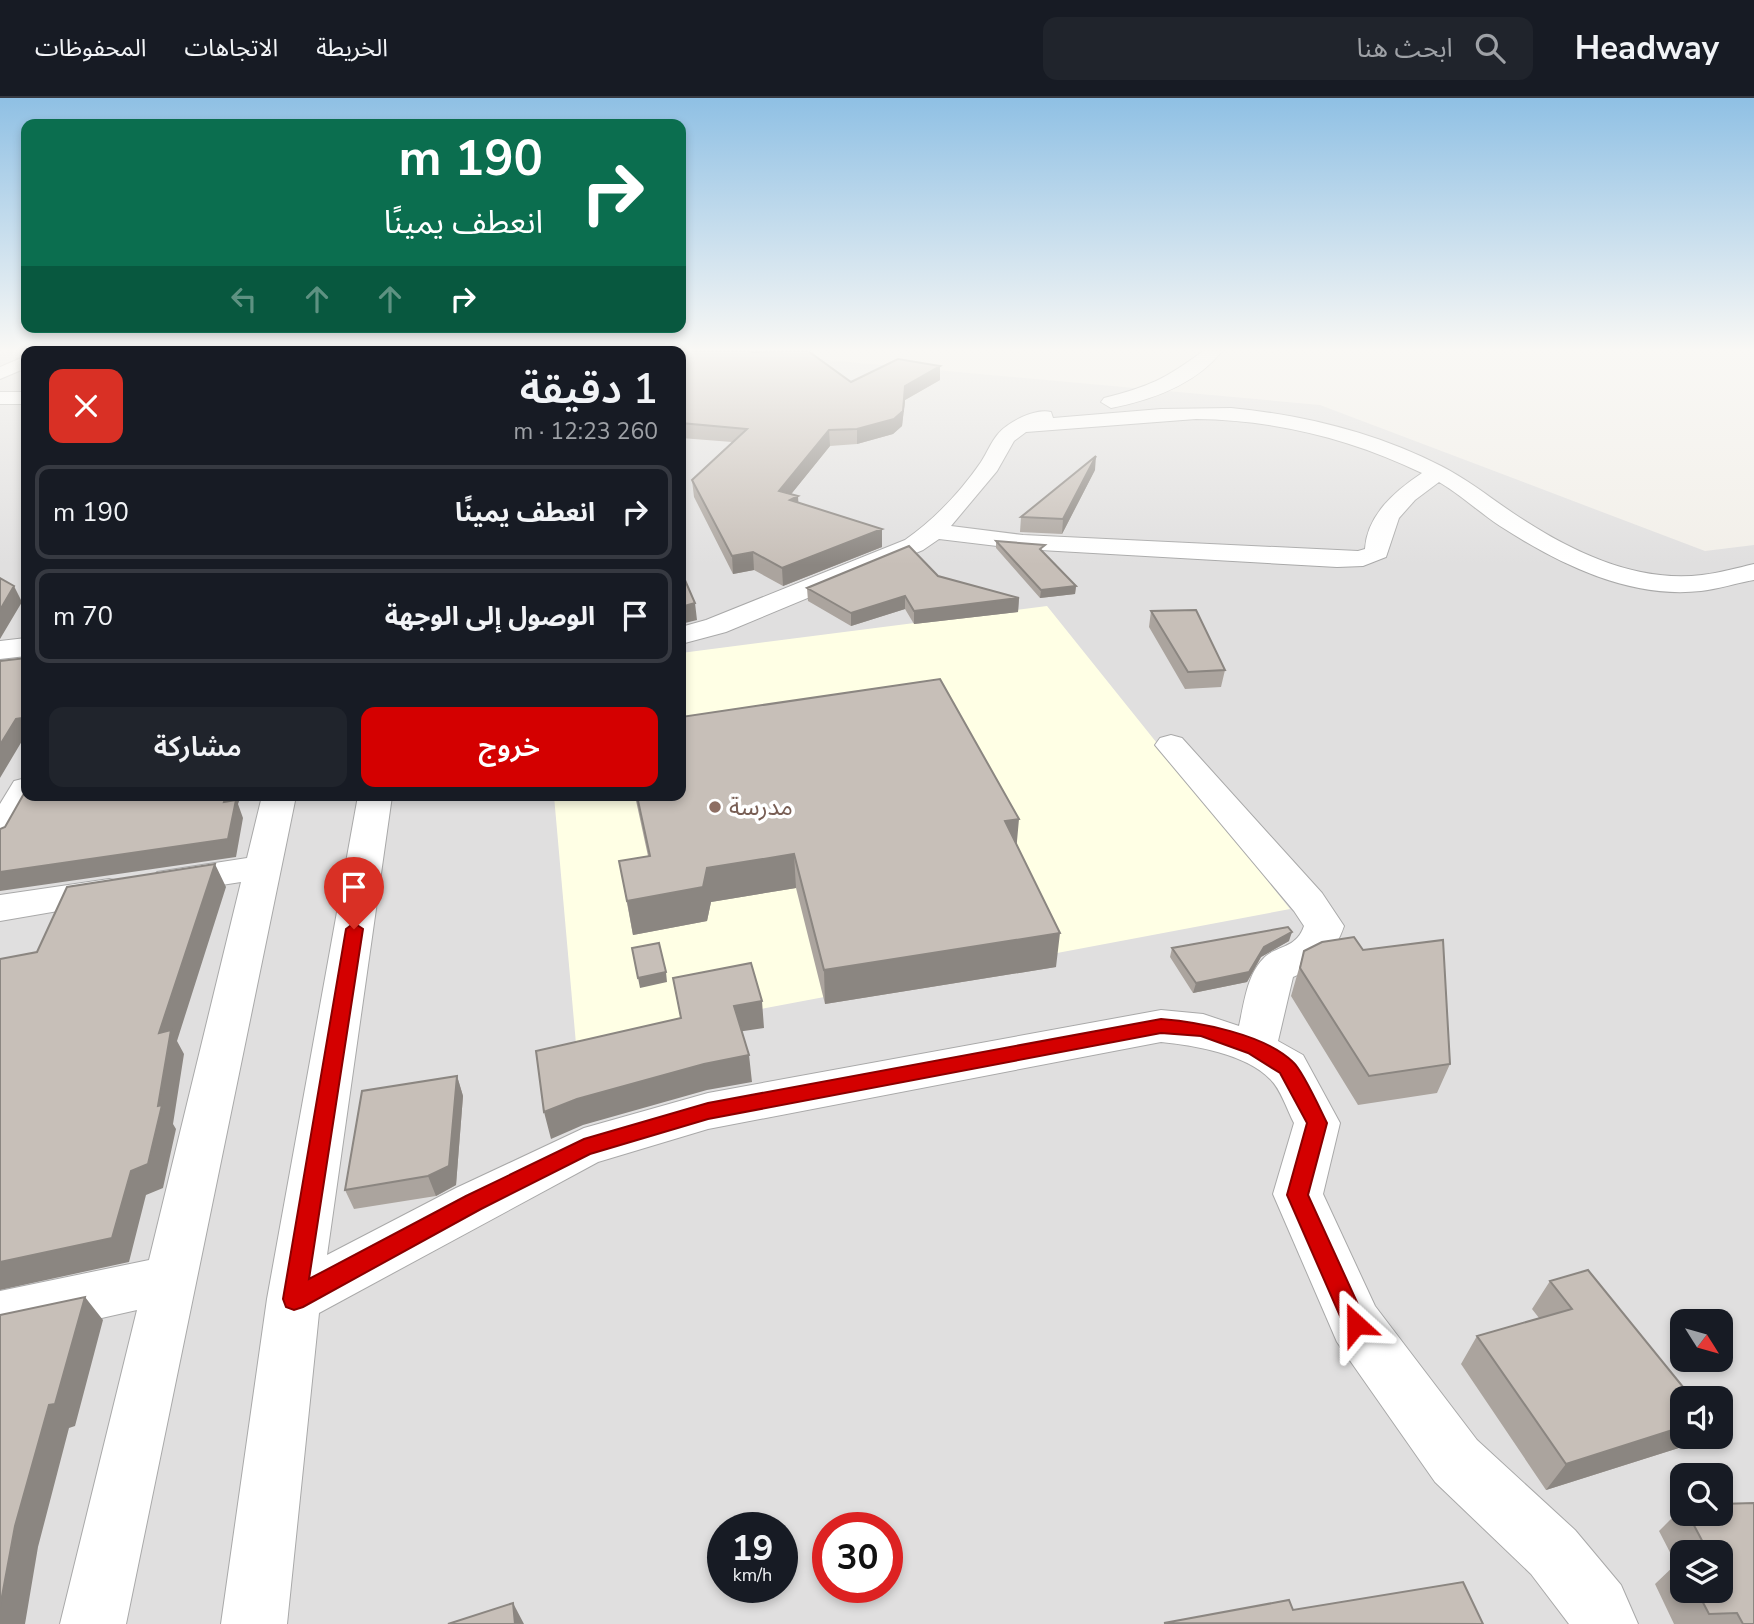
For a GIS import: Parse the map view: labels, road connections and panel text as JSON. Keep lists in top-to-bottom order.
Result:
{
  "places": ["مدرسة"],
  "north": "bottom right",
  "page": {
    "header": "Headway",
    "search": "ابحث هنا",
    "nav": ["الخريطة", "الاتجاهات", "المحفوظات"],
    "turn": ["190 m", "انعطف يمينًا"],
    "heading": ["1 دقيقة", "260 m · 12:23"],
    "list": [
      {
        "name": "انعطف يمينًا",
        "value": "190 m"
      },
      {
        "name": "الوصول إلى الوجهة",
        "value": "70 m"
      }
    ],
    "buttons": ["خروج", "مشاركة"],
    "speed": "19 km/h",
    "limit": "30"
  }
}
